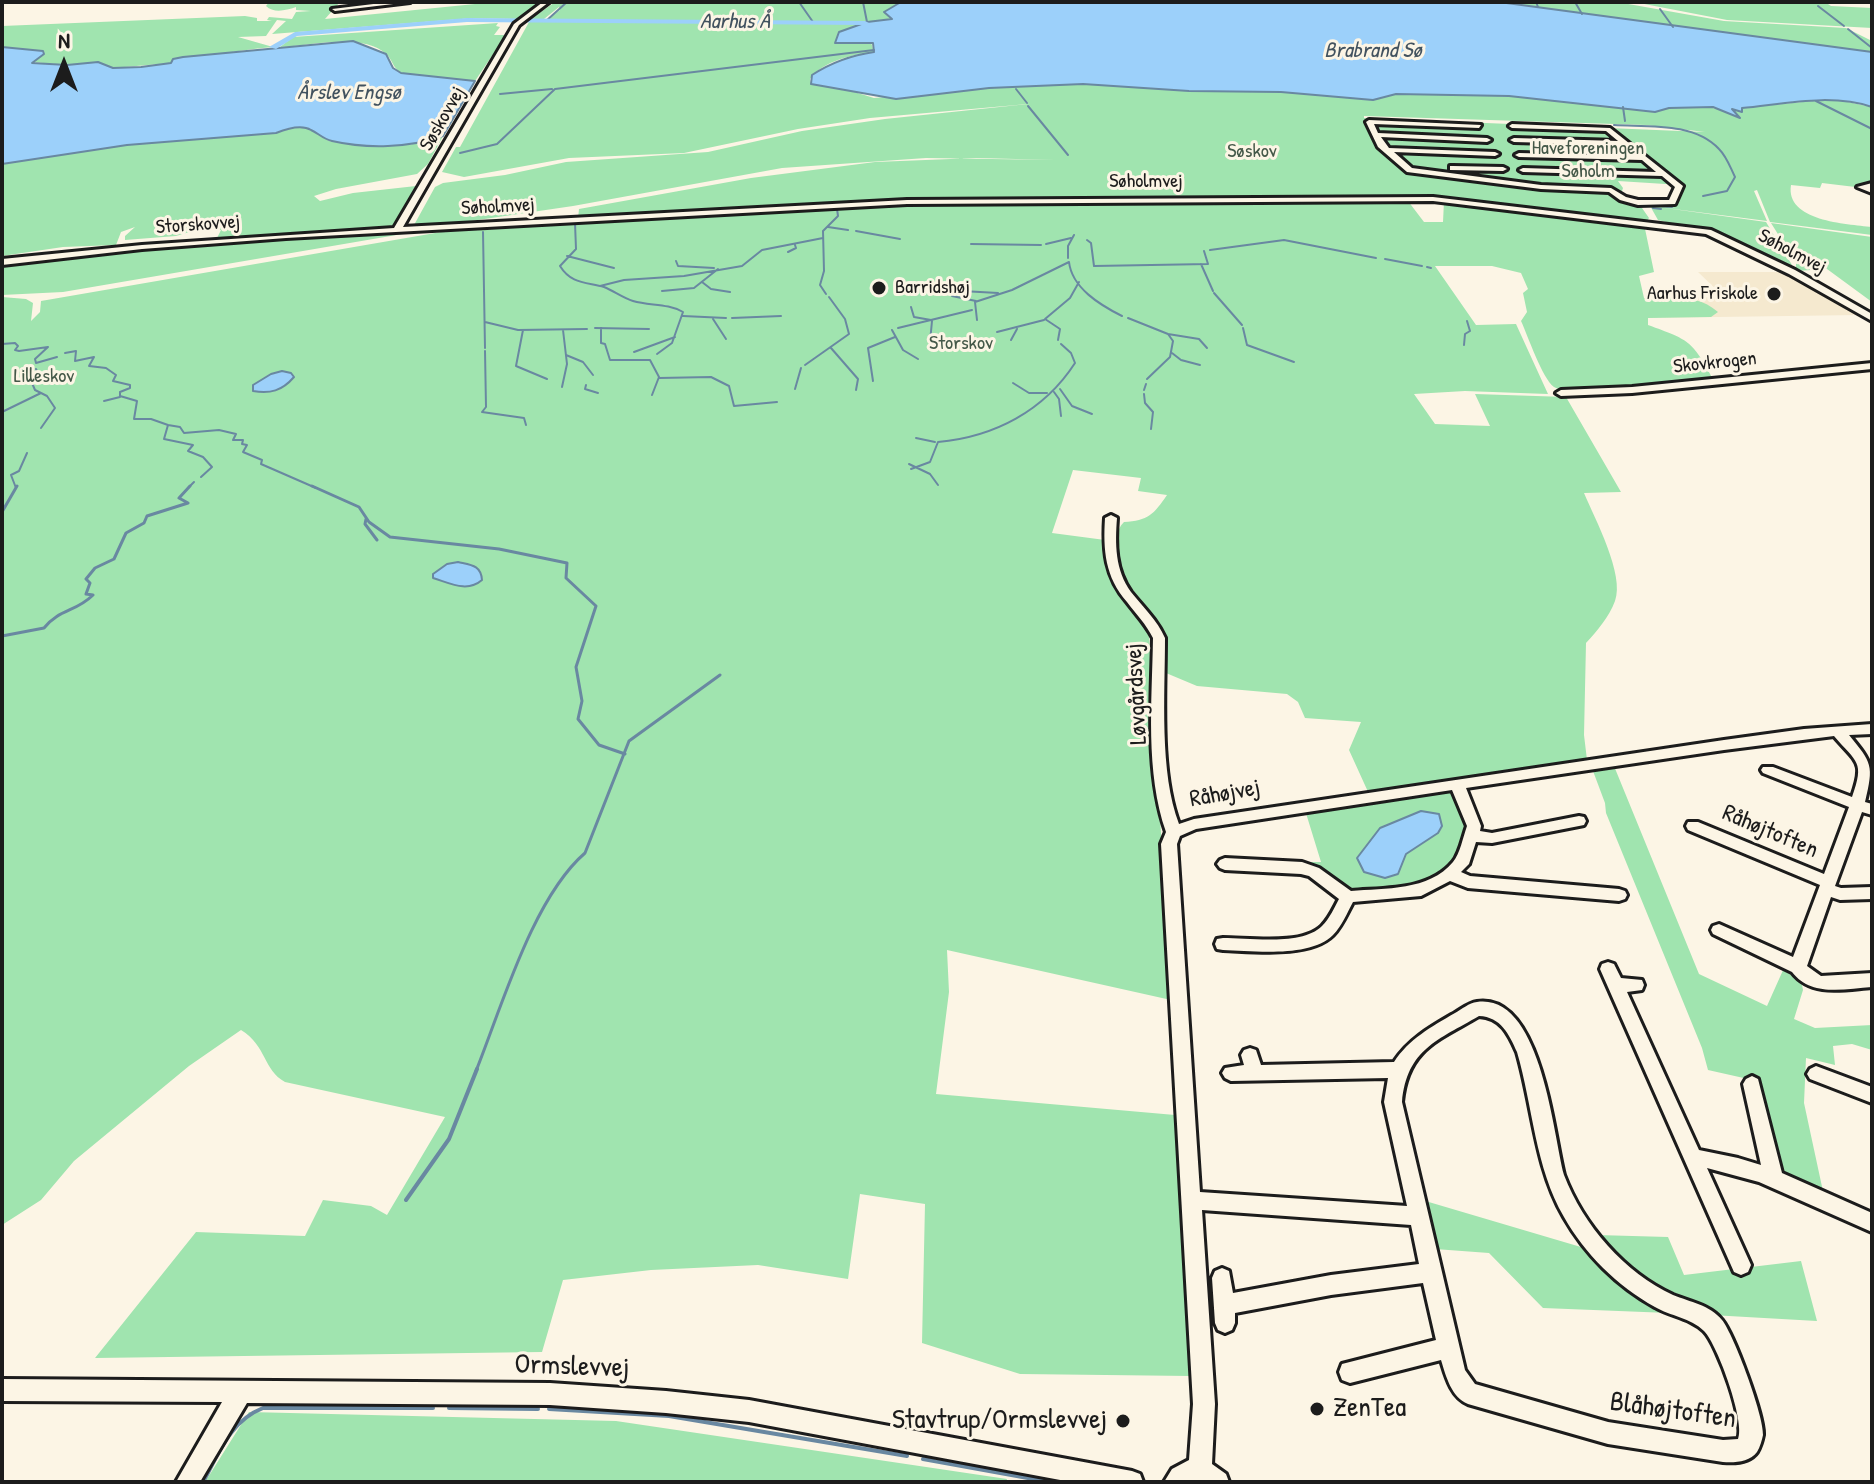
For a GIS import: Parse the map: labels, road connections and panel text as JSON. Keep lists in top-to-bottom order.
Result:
{
  "streets": {
    "street": [
      "Søskovvej",
      "Søholmvej",
      "Storskovvej",
      "Skovkrogen",
      "Løvgårdsvej",
      "Råhøjvej",
      "Råhøjtoften",
      "Ormslevvej",
      "Blåhøjtoften"
    ]
  },
  "crossings": [
    ["Søskovvej", "Søholmvej"],
    ["Søskovvej", "Storskovvej"],
    ["Søholmvej", "Storskovvej"],
    ["Løvgårdsvej", "Råhøjvej"],
    ["Råhøjvej", "Råhøjtoften"]
  ],
  "water": ["Aarhus Å", "Brabrand Sø", "Årslev Engsø"],
  "parks": [
    "Haveforeningen Søholm",
    "Søskov",
    "Storskov",
    "Lilleskov"
  ],
  "places": [
    "Barridshøj",
    "Aarhus Friskole",
    "ZenTea",
    "Stavtrup/Ormslevvej"
  ],
  "north": "top"
}
